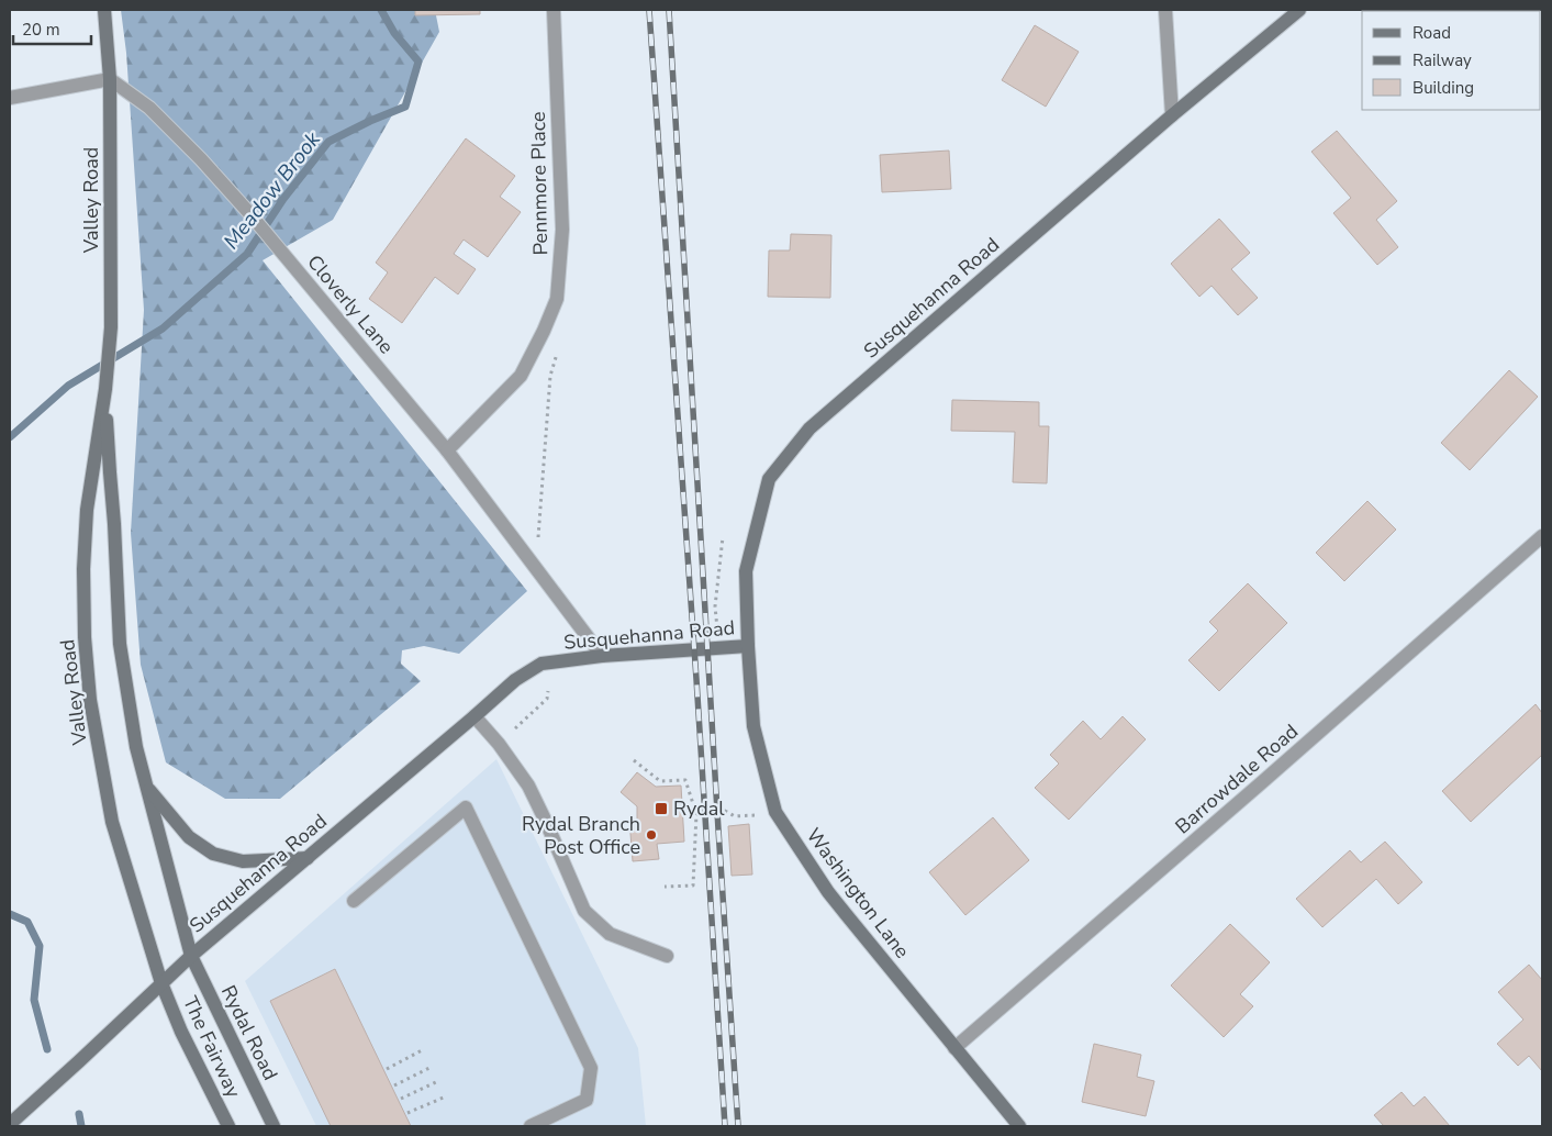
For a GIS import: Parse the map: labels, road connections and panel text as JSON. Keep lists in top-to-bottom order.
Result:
{
  "streets": {
    "main road": [
      "Valley Road",
      "Susquehanna Road",
      "Washington Lane",
      "Rydal Road",
      "The Fairway"
    ],
    "street": ["Pennmore Place", "Cloverly Lane", "Barrowdale Road"]
  },
  "crossings": [
    ["Pennmore Place", "Cloverly Lane"],
    ["Valley Road", "Susquehanna Road"],
    ["Valley Road", "Cloverly Lane"],
    ["Valley Road", "Rydal Road"],
    ["Valley Road", "The Fairway"],
    ["Susquehanna Road", "Cloverly Lane"],
    ["Susquehanna Road", "Washington Lane"],
    ["Susquehanna Road", "Rydal Road"],
    ["Susquehanna Road", "The Fairway"],
    ["Barrowdale Road", "Washington Lane"]
  ],
  "water": ["Meadow Brook"],
  "places": {
    "transit": ["Rydal"],
    "other": ["Rydal Branch Post Office"]
  },
  "legend": ["Road", "Railway", "Building"],
  "scale_bar": "20 m"
}
